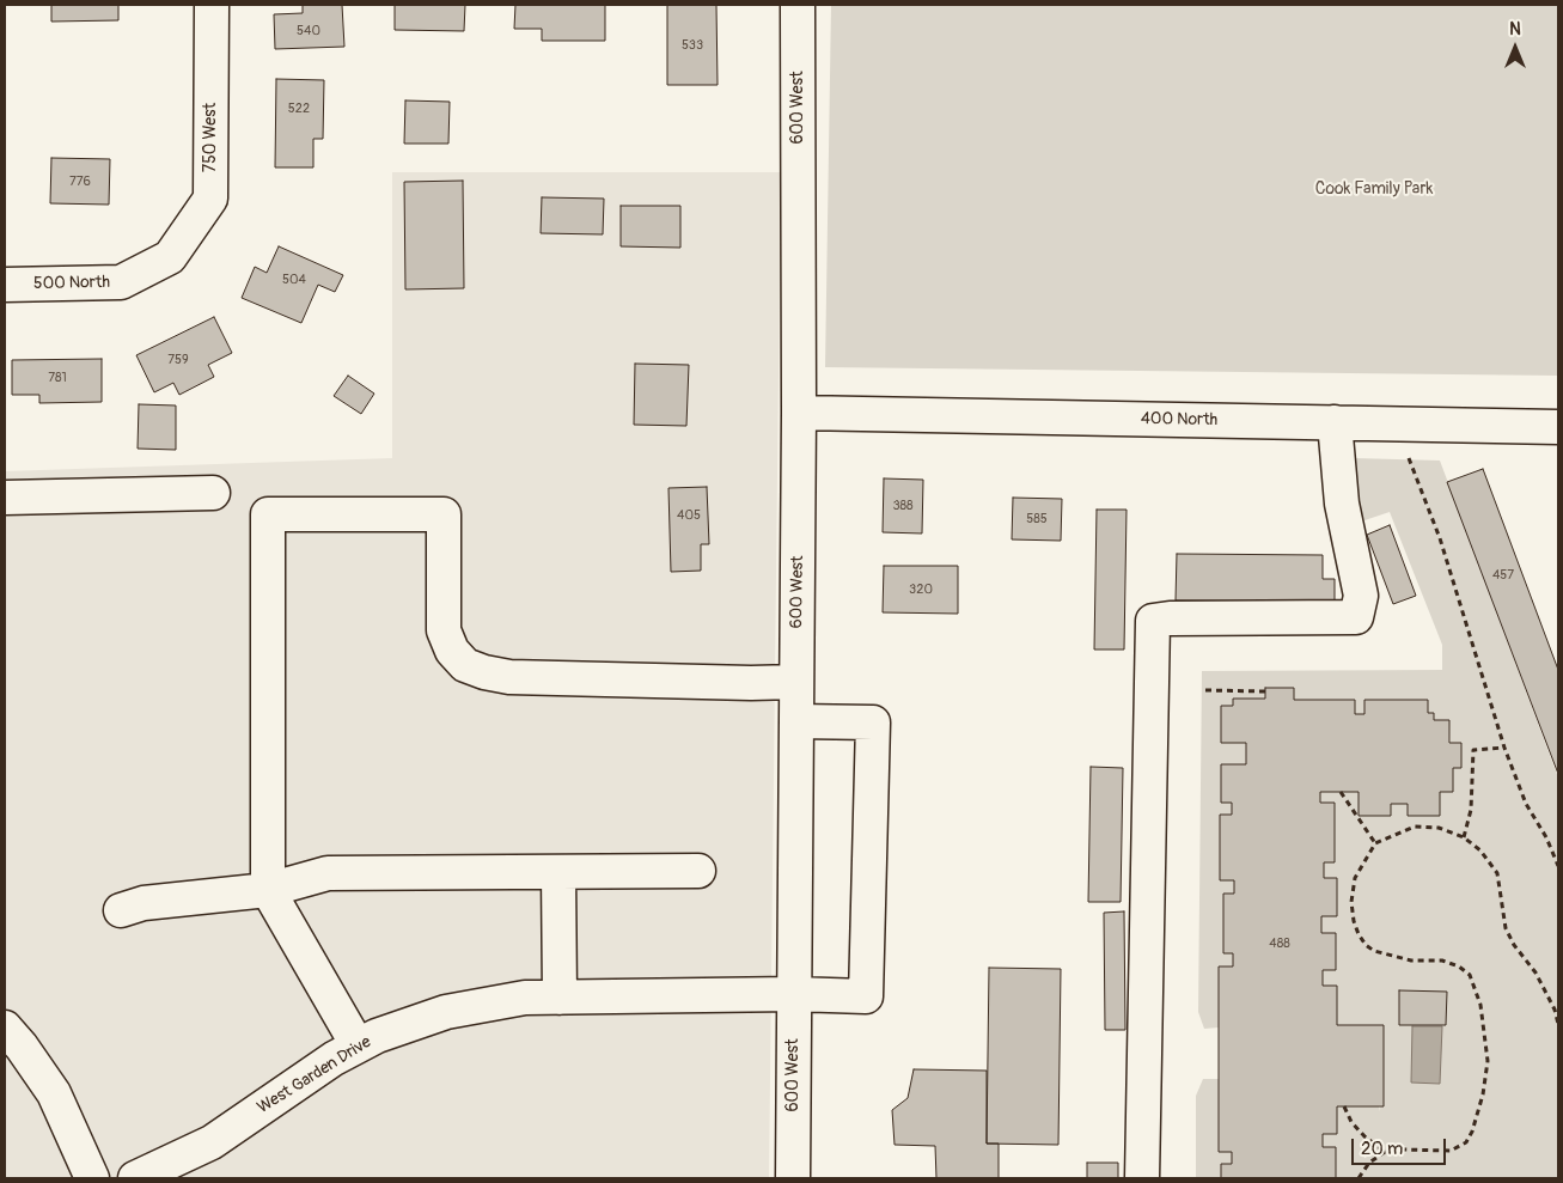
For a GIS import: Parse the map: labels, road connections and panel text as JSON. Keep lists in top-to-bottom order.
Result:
{
  "streets": {
    "street": [
      "600 West",
      "750 West",
      "500 North",
      "400 North",
      "West Garden Drive"
    ]
  },
  "crossings": [
    ["600 West", "400 North"],
    ["600 West", "West Garden Drive"],
    ["750 West", "500 North"]
  ],
  "parks": ["Cook Family Park"],
  "house_numbers": [
    "540",
    "533",
    "522",
    "776",
    "504",
    "759",
    "781",
    "388",
    "405",
    "585",
    "457",
    "320",
    "488"
  ],
  "scale_bar": "20 m",
  "north": "top"
}
